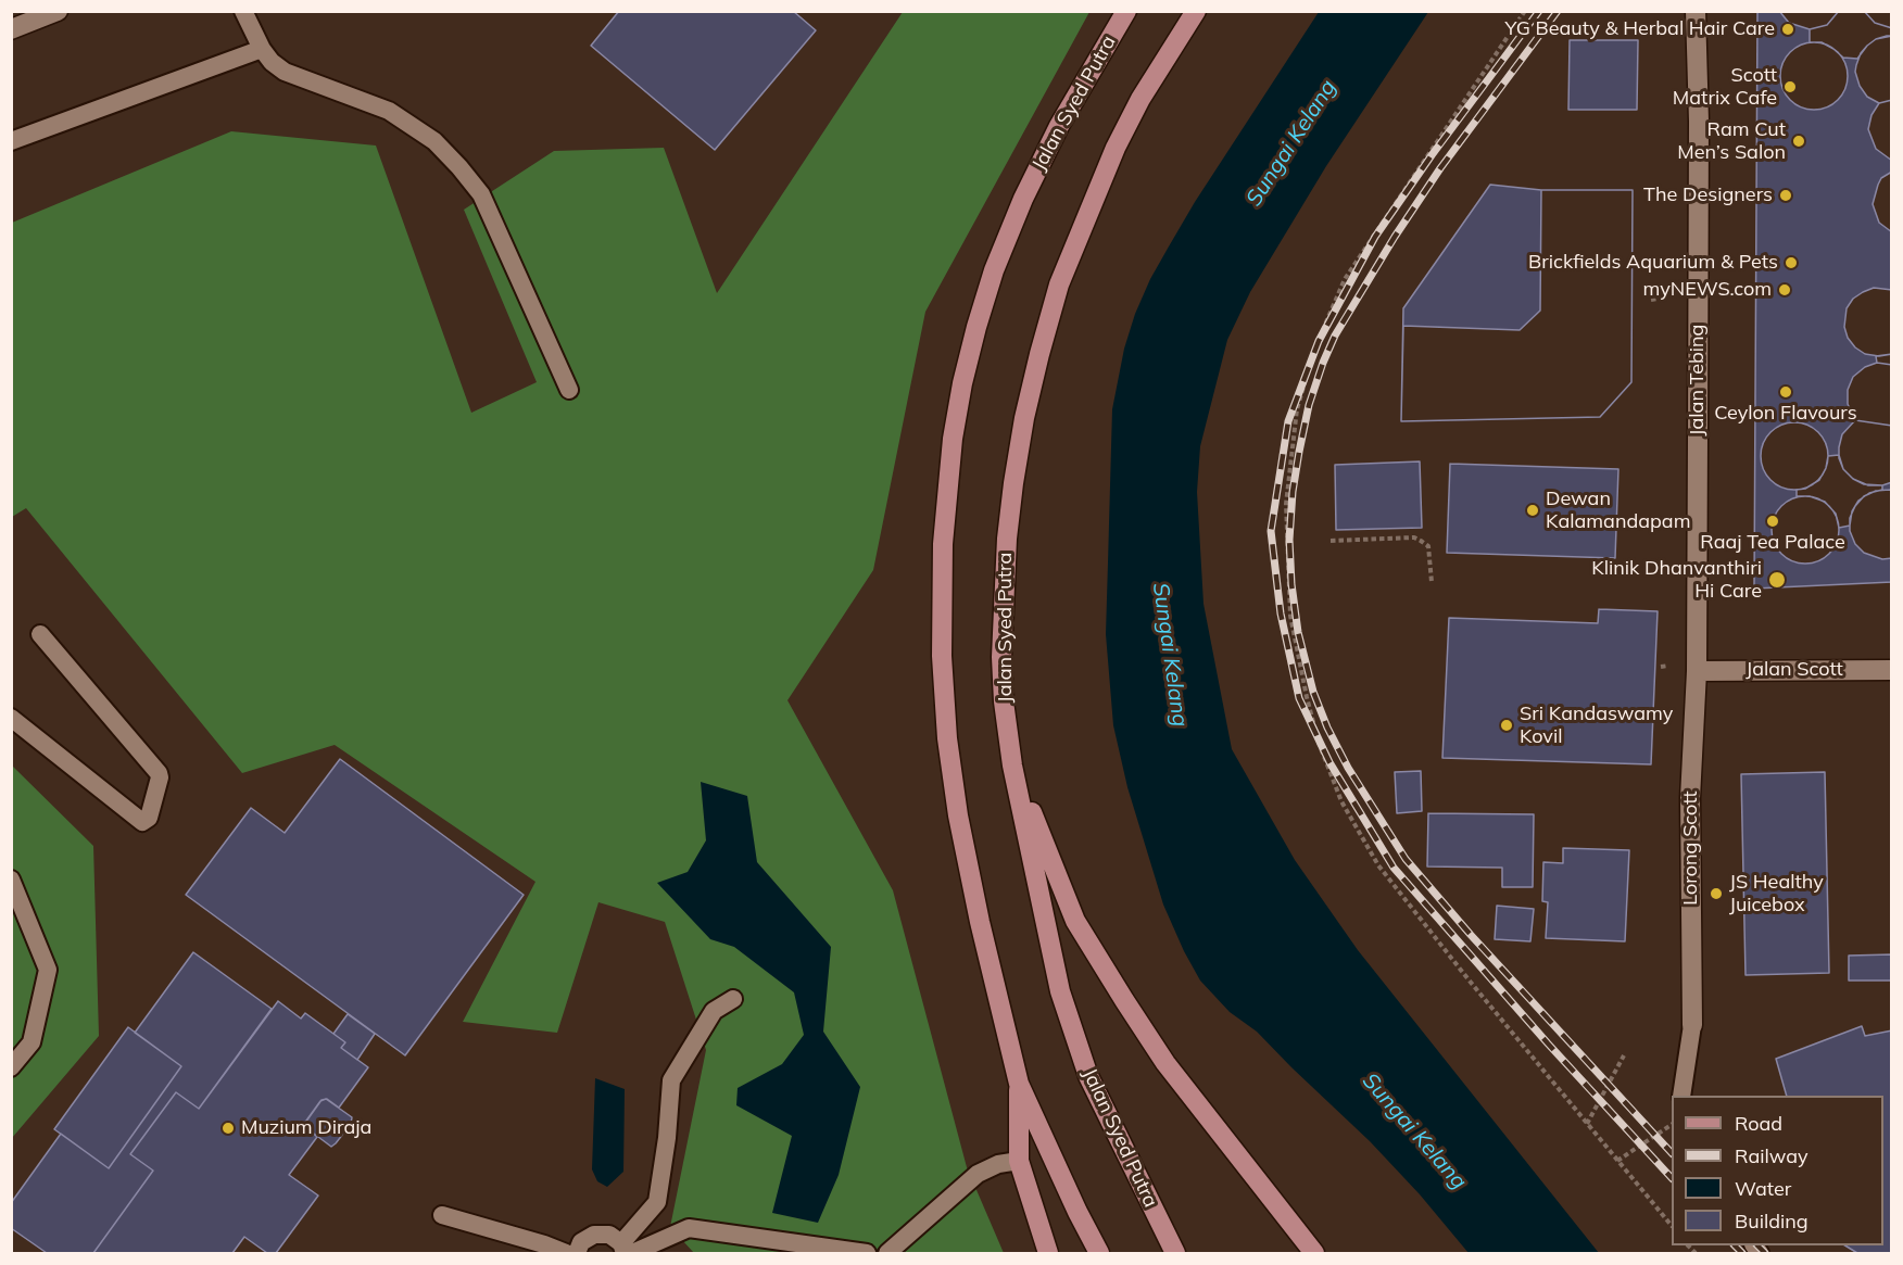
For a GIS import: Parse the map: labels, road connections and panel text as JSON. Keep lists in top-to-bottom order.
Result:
{
  "streets": {
    "main road": ["Jalan Syed Putra"],
    "street": ["Jalan Tebing", "Jalan Scott", "Lorong Scott"]
  },
  "crossings": [
    ["Jalan Tebing", "Jalan Scott"],
    ["Jalan Tebing", "Lorong Scott"],
    ["Jalan Scott", "Lorong Scott"]
  ],
  "water": ["Sungai Kelang"],
  "places": [
    "YG Beauty & Herbal Hair Care",
    "Scott Matrix Cafe",
    "Ram Cut Men’s Salon",
    "The Designers",
    "Brickfields Aquarium & Pets",
    "myNEWS.com",
    "Ceylon Flavours",
    "Dewan Kalamandapam",
    "Raaj Tea Palace",
    "Klinik Dhanvanthiri Hi Care",
    "Sri Kandaswamy Kovil",
    "JS Healthy Juicebox",
    "Muzium Diraja"
  ],
  "legend": [
    "Road",
    "Railway",
    "Water",
    "Building"
  ]
}
